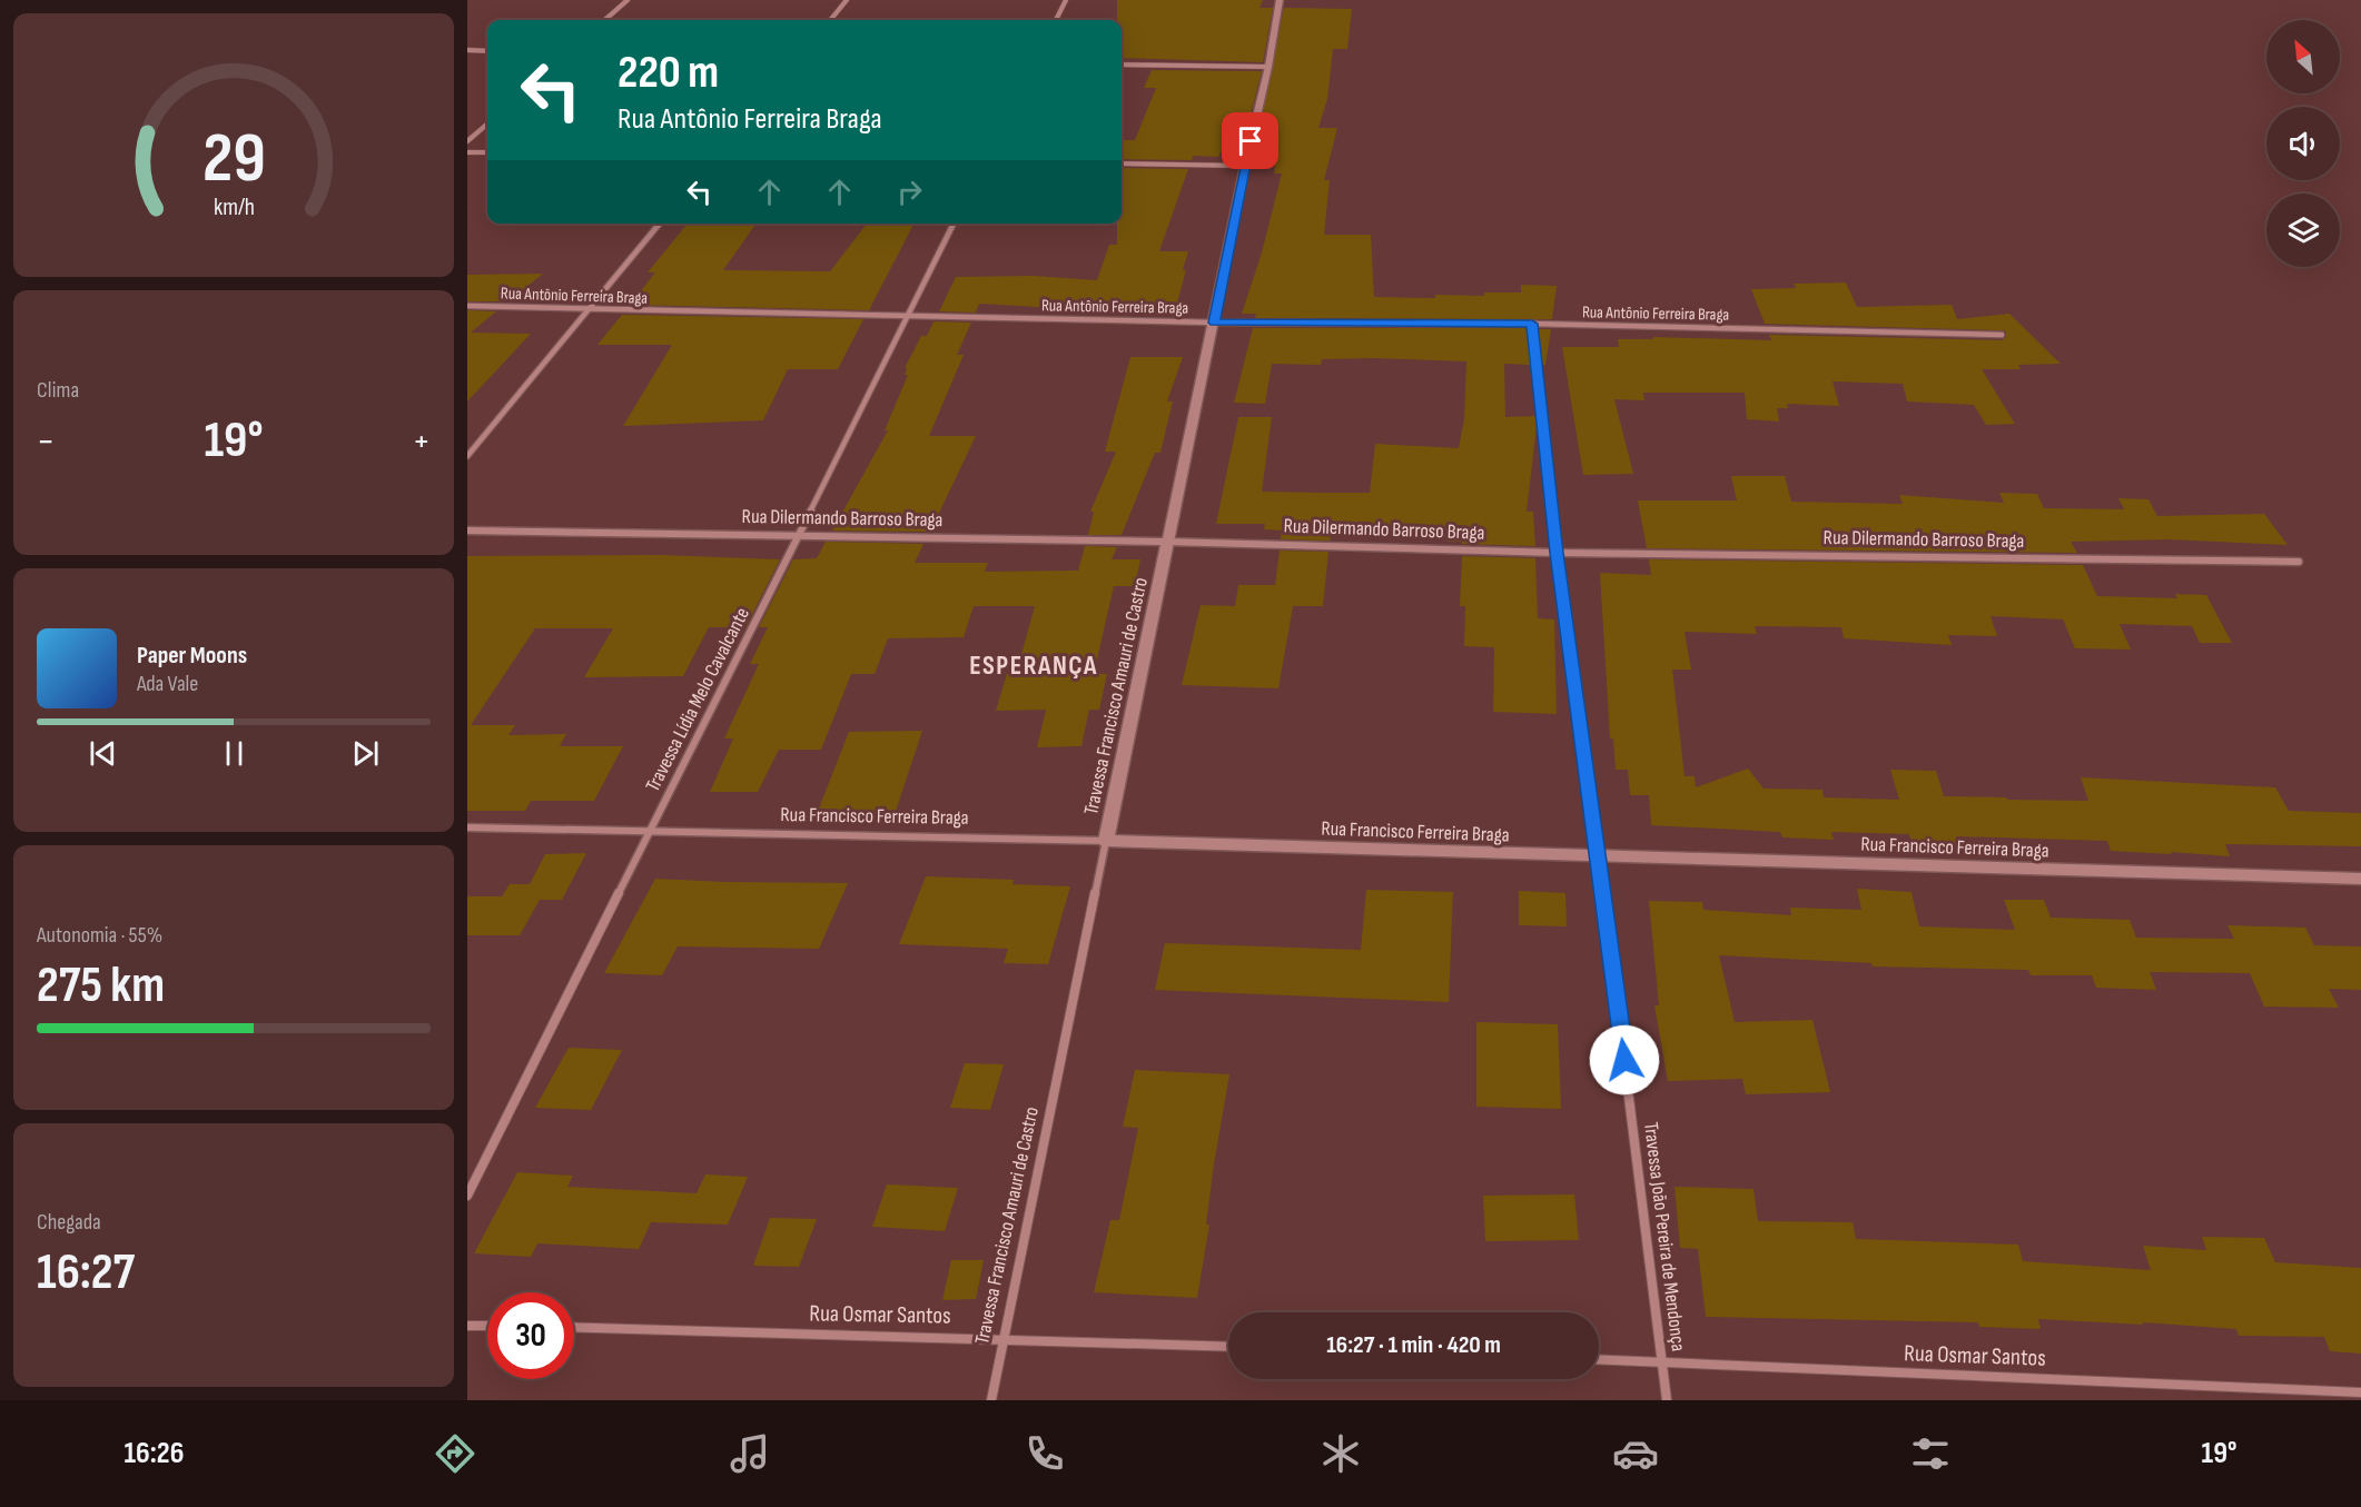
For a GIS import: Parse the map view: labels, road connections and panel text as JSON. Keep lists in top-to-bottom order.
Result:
{
  "streets": {
    "street": [
      "Rua Antônio Ferreira Braga",
      "Rua Dilermando Barroso Braga",
      "Travessa Francisco Amauri de Castro",
      "Travessa Lídia Melo Cavalcante",
      "Rua Francisco Ferreira Braga",
      "Travessa João Pereira de Mendonça",
      "Rua Osmar Santos"
    ]
  },
  "crossings": [
    ["Rua Antônio Ferreira Braga", "Travessa Francisco Amauri de Castro"],
    ["Rua Antônio Ferreira Braga", "Travessa Lídia Melo Cavalcante"],
    ["Rua Antônio Ferreira Braga", "Travessa João Pereira de Mendonça"],
    ["Rua Dilermando Barroso Braga", "Travessa Francisco Amauri de Castro"],
    ["Rua Dilermando Barroso Braga", "Travessa Lídia Melo Cavalcante"],
    ["Rua Dilermando Barroso Braga", "Travessa João Pereira de Mendonça"],
    ["Travessa Francisco Amauri de Castro", "Rua Francisco Ferreira Braga"],
    ["Travessa Francisco Amauri de Castro", "Rua Osmar Santos"],
    ["Travessa Lídia Melo Cavalcante", "Rua Francisco Ferreira Braga"],
    ["Rua Francisco Ferreira Braga", "Travessa João Pereira de Mendonça"],
    ["Travessa João Pereira de Mendonça", "Rua Osmar Santos"]
  ],
  "districts": ["ESPERANÇA"],
  "north": "top left",
  "page": {
    "turn": ["220 m", "Rua Antônio Ferreira Braga"],
    "tile": [
      "Clima",
      ["Autonomia · 55%", "275 km"],
      ["Chegada", "16:27"]
    ],
    "heat": ["−", "19°", "+"],
    "song": ["Paper Moons", "Ada Vale"],
    "limit": "30",
    "trip": "16:27 · 1 min · 420 m",
    "tabs": ["16:26", "19°"],
    "gauge": ["29", "km/h"]
  }
}
